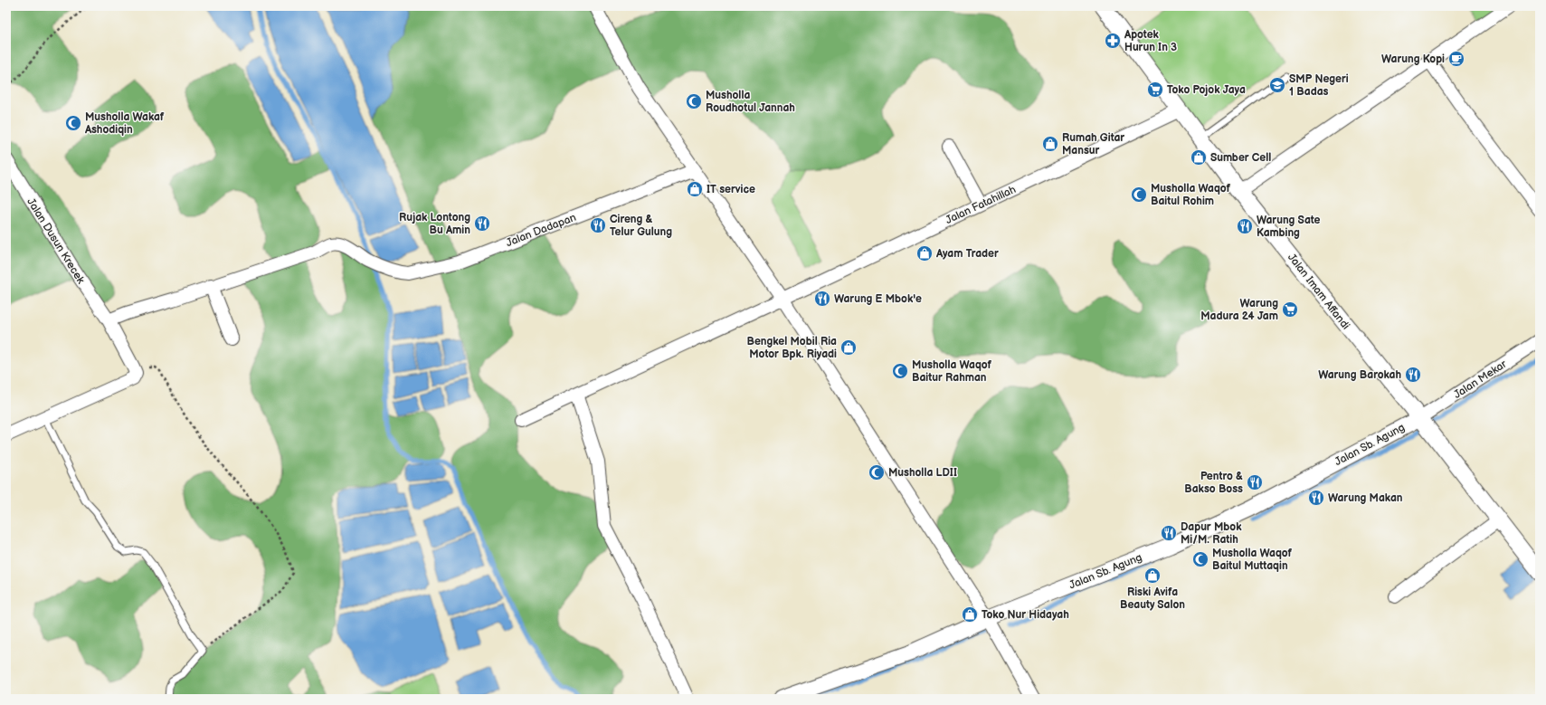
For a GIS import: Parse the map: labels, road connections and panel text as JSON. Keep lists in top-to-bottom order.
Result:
{
  "streets": {
    "street": [
      "Jalan Fatahillah",
      "Jalan Dadapan",
      "Jalan Dusun Krecek",
      "Jalan Imam Affandi",
      "Jalan Mekar",
      "Jalan Sb. Agung"
    ]
  },
  "crossings": [
    ["Jalan Fatahillah", "Jalan Imam Affandi"],
    ["Jalan Dadapan", "Jalan Dusun Krecek"],
    ["Jalan Imam Affandi", "Jalan Mekar"],
    ["Jalan Imam Affandi", "Jalan Sb. Agung"],
    ["Jalan Mekar", "Jalan Sb. Agung"]
  ],
  "places": {
    "pharmacy": ["Apotek Hurun In 3"],
    "cafe": ["Warung Kopi"],
    "school or university": ["SMP Negeri 1 Badas"],
    "supermarket": ["Toko Pojok Jaya", "Warung Madura 24 Jam"],
    "mosque": [
      "Musholla Roudhotul Jannah",
      "Musholla Wakaf Ashodiqin",
      "Musholla Waqof Baitul Rohim",
      "Musholla Waqof Baitur Rahman",
      "Musholla LDII",
      "Musholla Waqof Baitul Muttaqin"
    ],
    "shop": [
      "Rumah Gitar Mansur",
      "Sumber Cell",
      "IT service",
      "Ayam Trader",
      "Bengkel Mobil Ria Motor Bpk. Riyadi",
      "Riski Avifa Beauty Salon",
      "Toko Nur Hidayah"
    ],
    "restaurant": [
      "Rujak Lontong Bu Amin",
      "Cireng & Telur Gulung",
      "Warung Sate Kambing",
      "Warung E Mbok'e",
      "Warung Barokah",
      "Pentro & Bakso Boss",
      "Warung Makan",
      "Dapur Mbok Mi/M. Ratih"
    ]
  }
}
